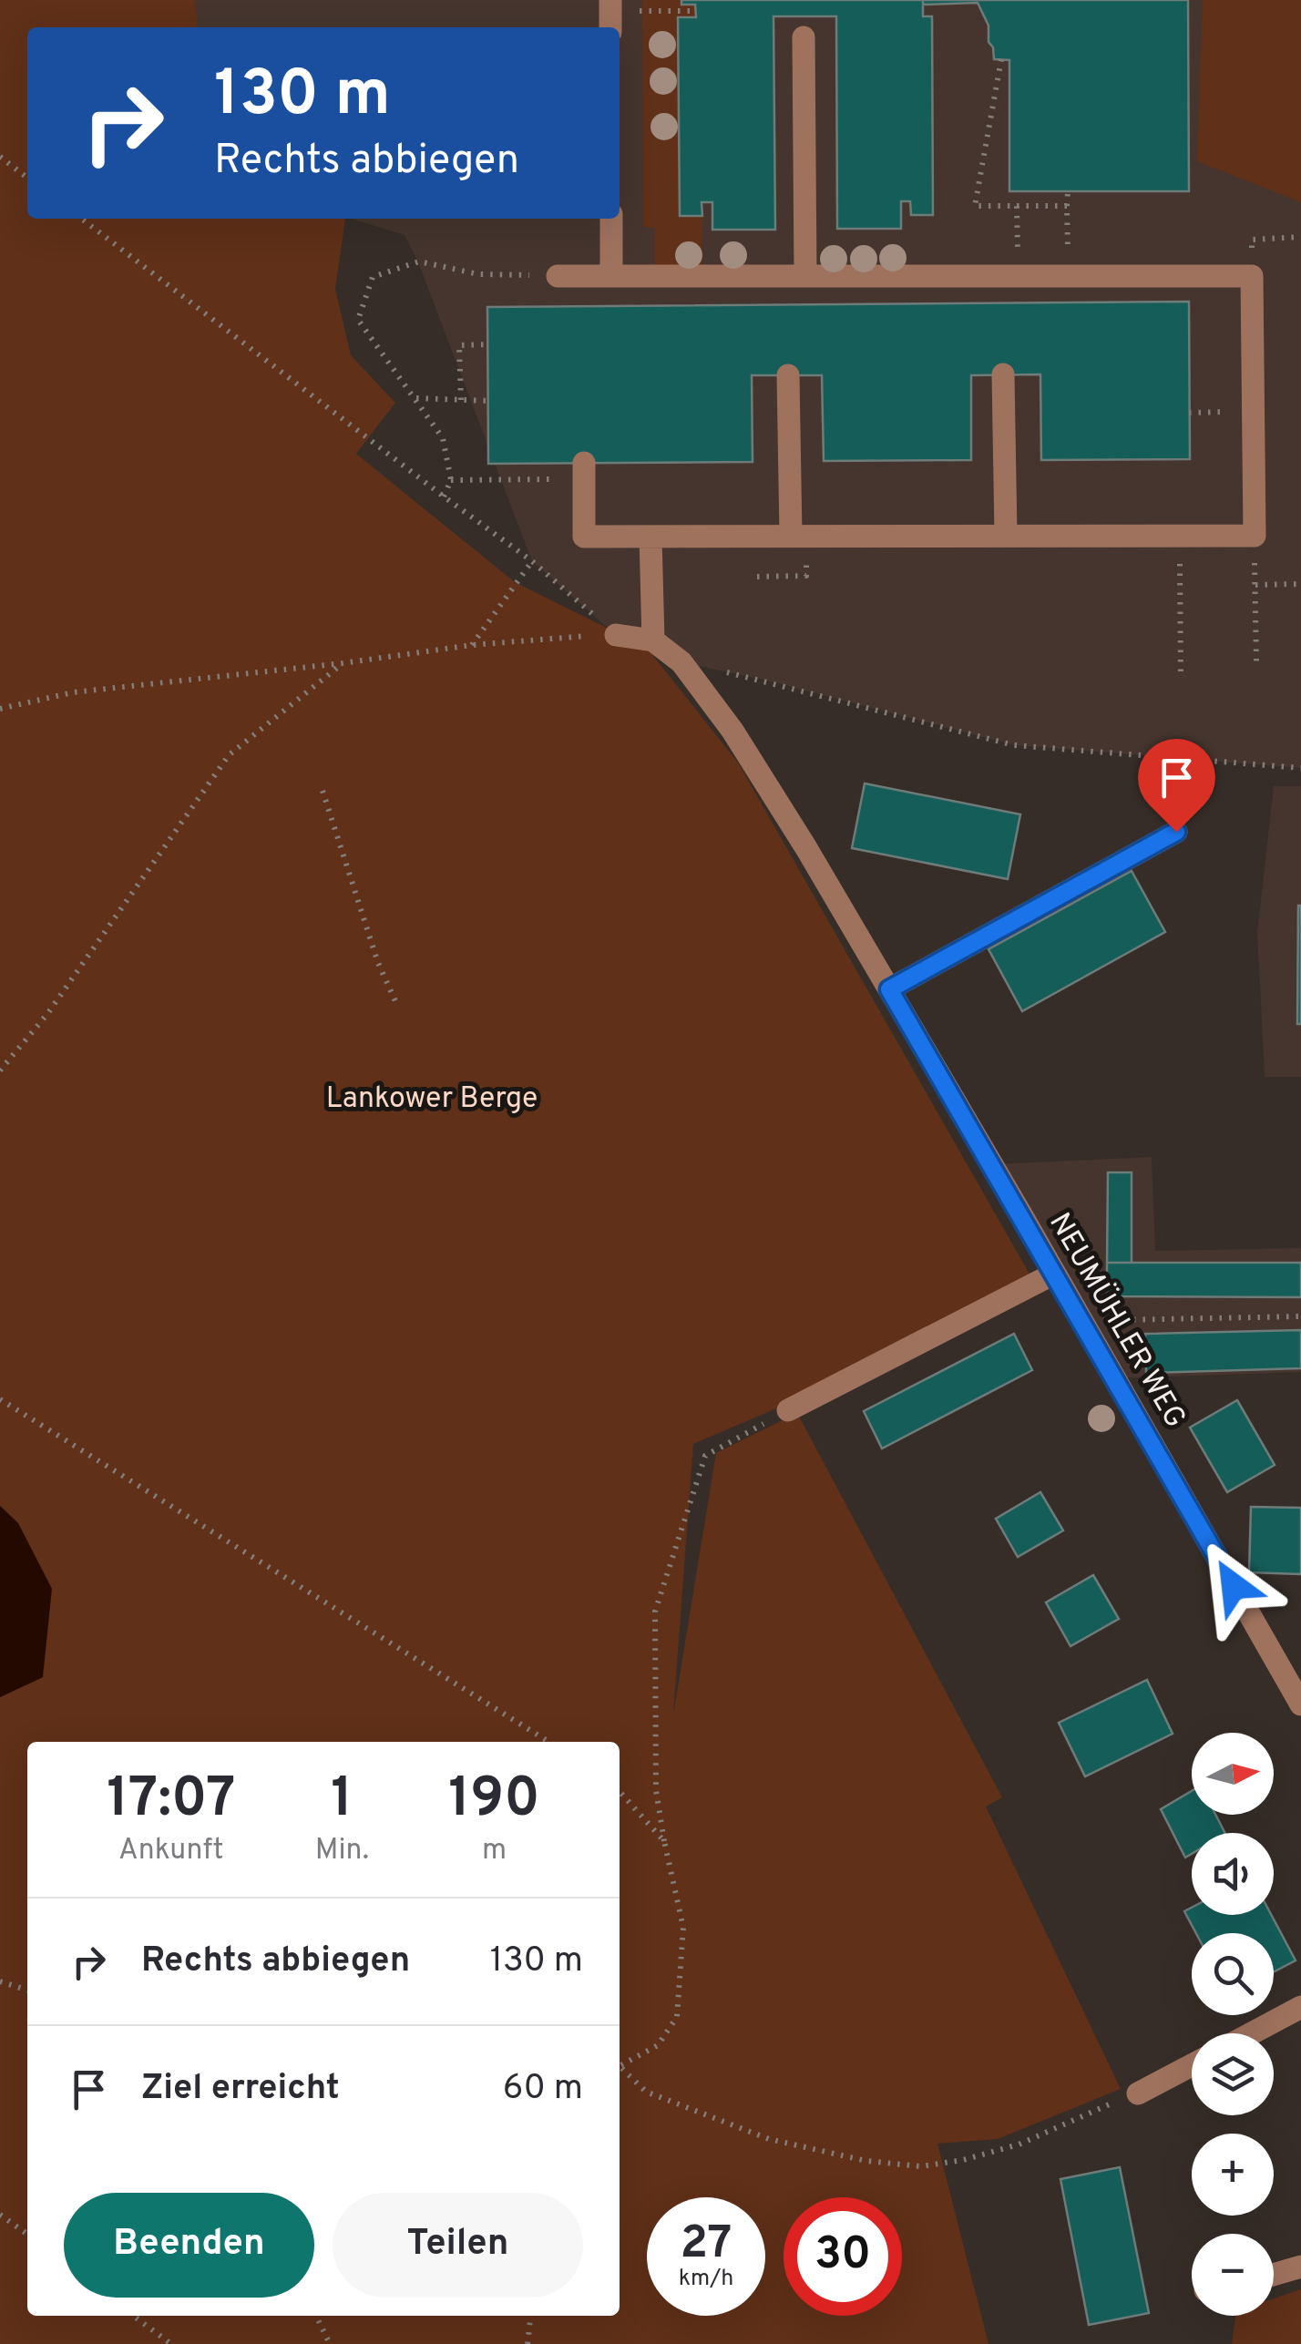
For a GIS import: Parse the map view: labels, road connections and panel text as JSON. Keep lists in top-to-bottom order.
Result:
{
  "streets": {
    "street": ["NEUMÜHLER WEG"]
  },
  "parks": ["Lankower Berge"],
  "north": "right",
  "page": {
    "turn": ["130 m", "Rechts abbiegen"],
    "map_buttons": ["+", "−"],
    "eta": [
      "17:07",
      "Ankunft",
      "1",
      "Min.",
      "190",
      "m"
    ],
    "list": [
      {
        "name": "Rechts abbiegen",
        "value": "130 m"
      },
      {
        "name": "Ziel erreicht",
        "value": "60 m"
      }
    ],
    "buttons": ["Beenden", "Teilen"],
    "speed": "27 km/h",
    "limit": "30"
  }
}
